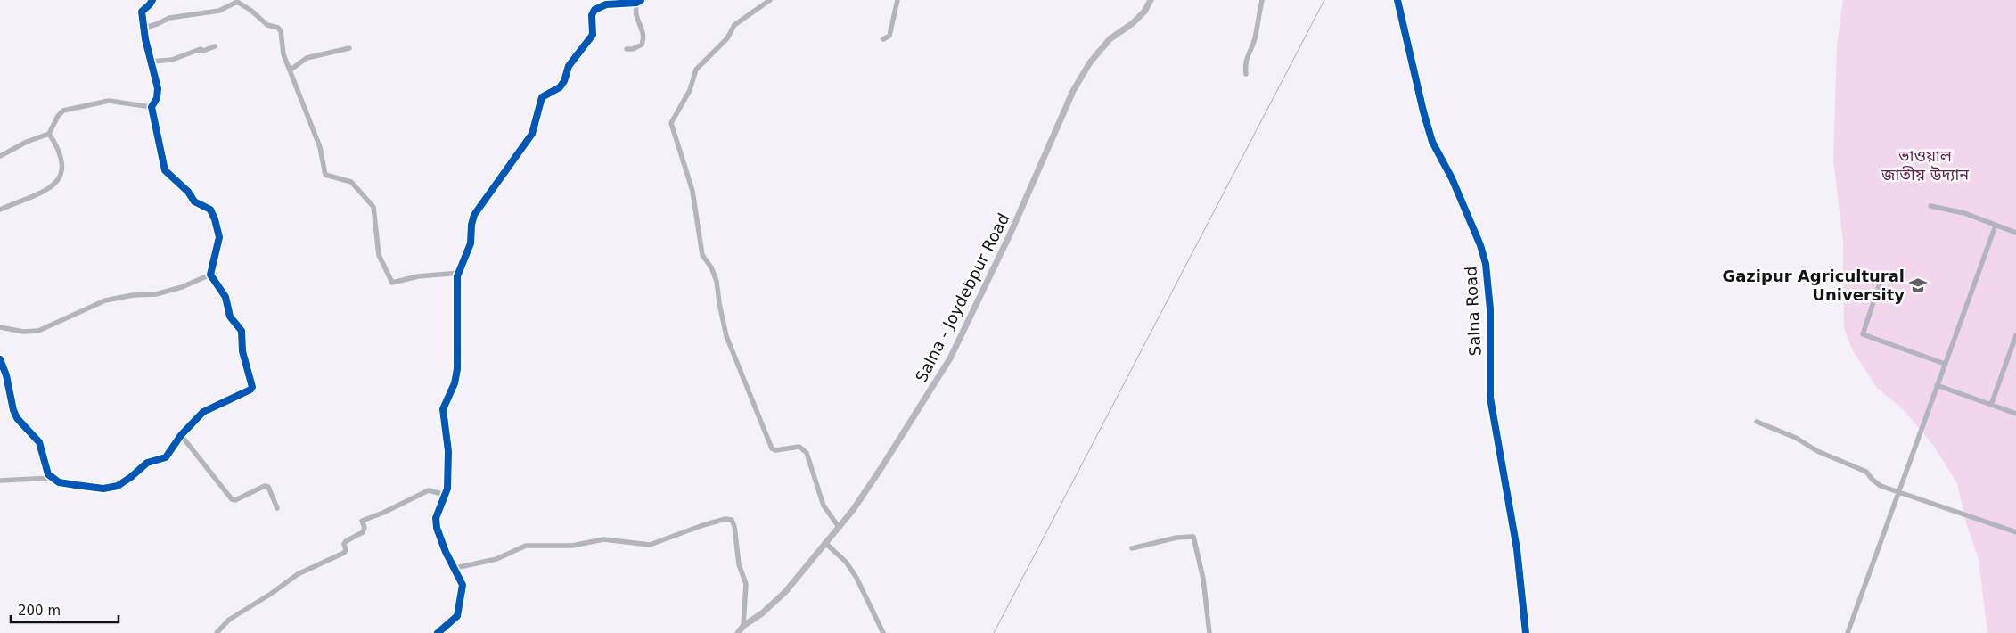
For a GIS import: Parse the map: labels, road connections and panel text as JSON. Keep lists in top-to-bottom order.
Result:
{
  "streets": {
    "main road": ["Salna - Joydebpur Road"],
    "street": ["Salna Road"]
  },
  "parks": ["ভাওয়াল জাতীয় উদ্যান"],
  "places": {
    "school or university": ["Gazipur Agricultural University"]
  },
  "scale_bar": "200 m"
}
